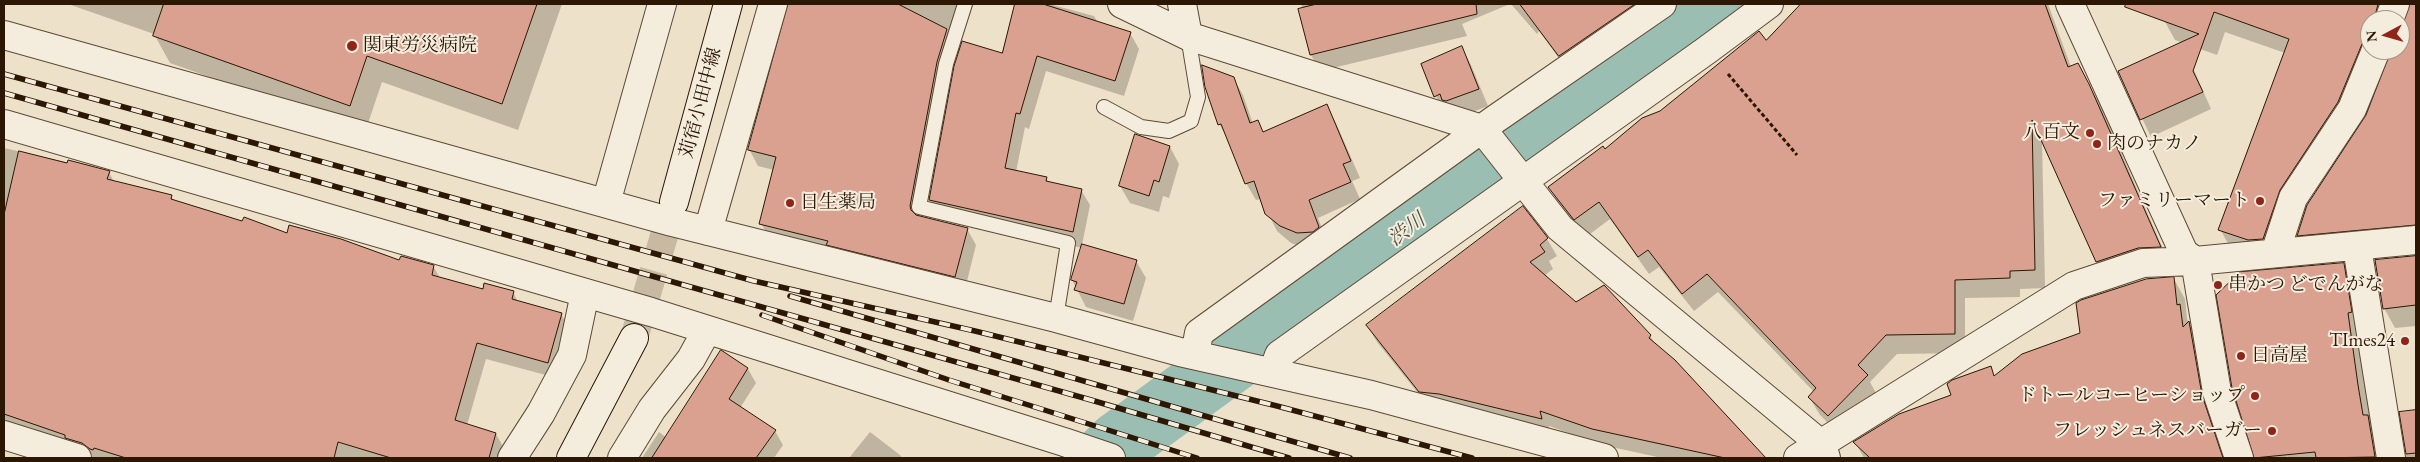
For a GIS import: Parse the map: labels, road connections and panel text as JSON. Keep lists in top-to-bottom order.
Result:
{
  "streets": {
    "street": ["苅宿小田中線"]
  },
  "water": ["渋川"],
  "places": [
    "関東労災病院",
    "八百文",
    "肉のナカノ",
    "ファミリーマート",
    "日生薬局",
    "串かつ どでんがな",
    "TImes24",
    "日高屋",
    "ドトールコーヒーショップ",
    "フレッシュネスバーガー"
  ],
  "north": "left"
}
